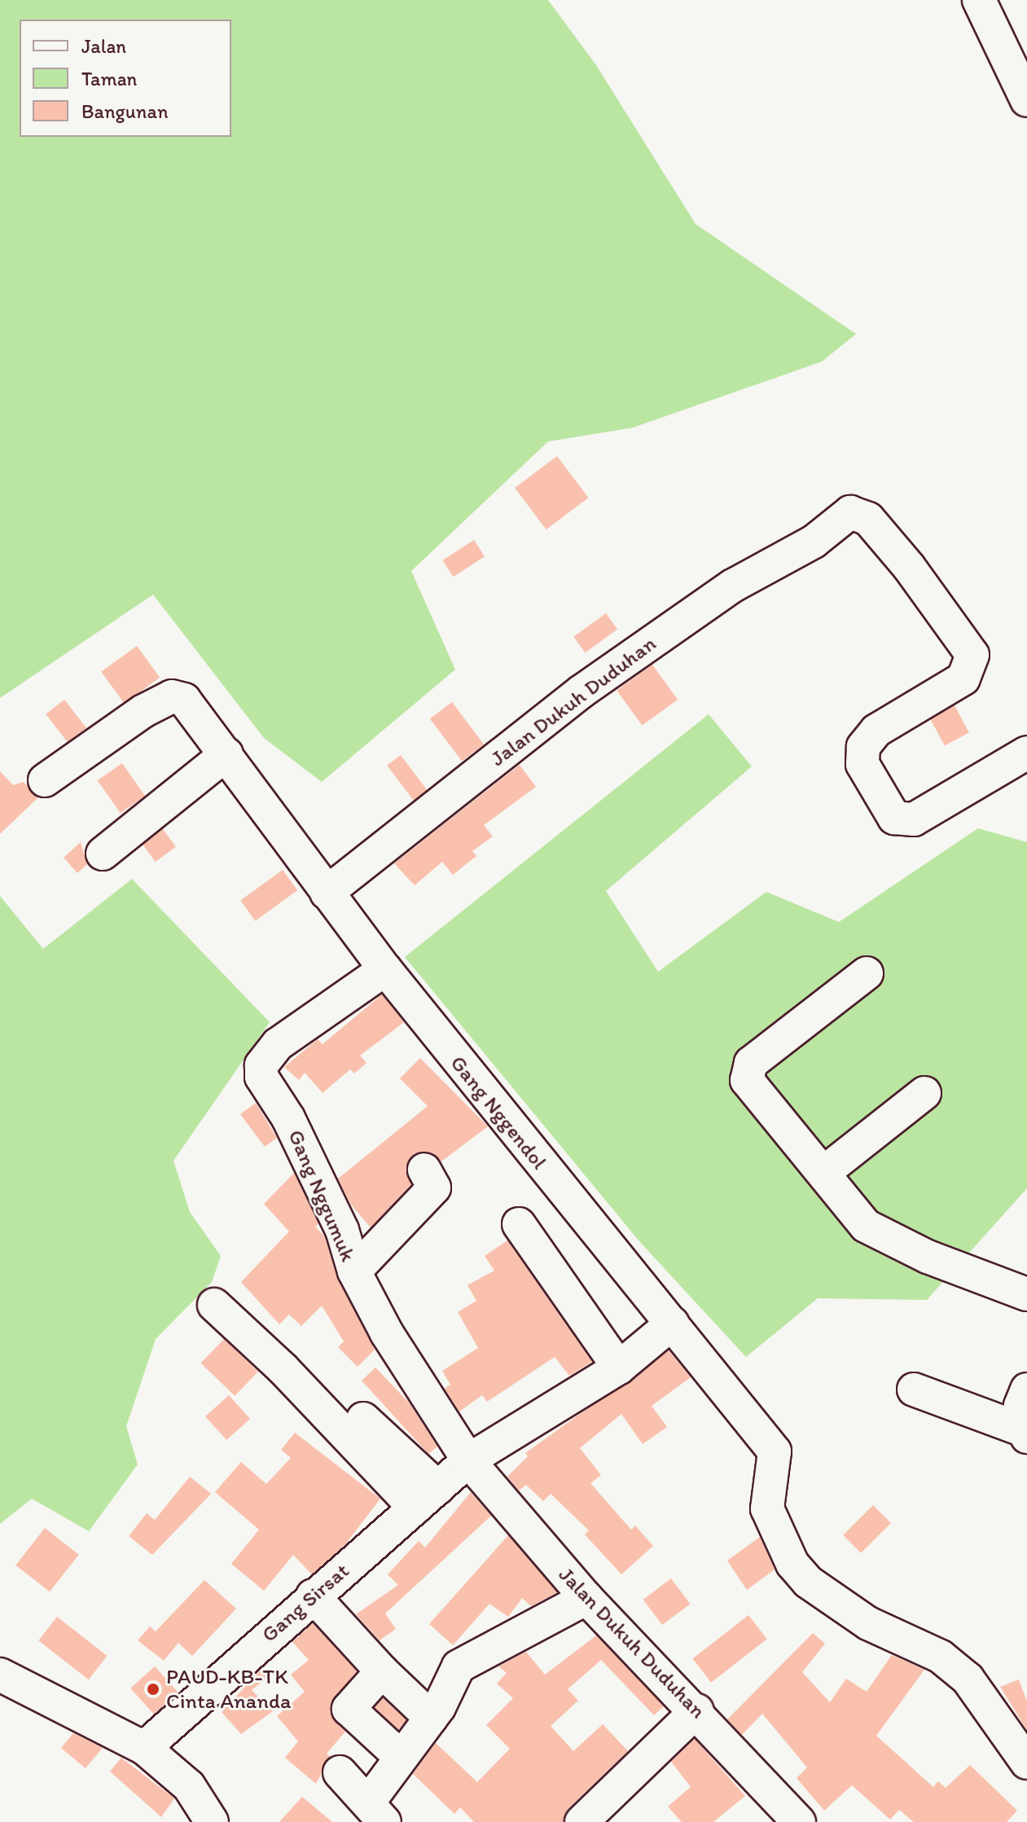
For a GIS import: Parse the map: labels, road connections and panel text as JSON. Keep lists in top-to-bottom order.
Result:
{
  "streets": {
    "street": [
      "Jalan Dukuh Duduhan",
      "Gang Nggendol",
      "Gang Nggumuk",
      "Gang Sirsat"
    ]
  },
  "crossings": [
    ["Jalan Dukuh Duduhan", "Gang Nggendol"],
    ["Jalan Dukuh Duduhan", "Gang Nggumuk"],
    ["Jalan Dukuh Duduhan", "Gang Sirsat"],
    ["Gang Nggendol", "Gang Nggumuk"],
    ["Gang Nggumuk", "Gang Sirsat"]
  ],
  "places": ["PAUD-KB-TK Cinta Ananda"],
  "legend": ["Jalan", "Taman", "Bangunan"]
}
